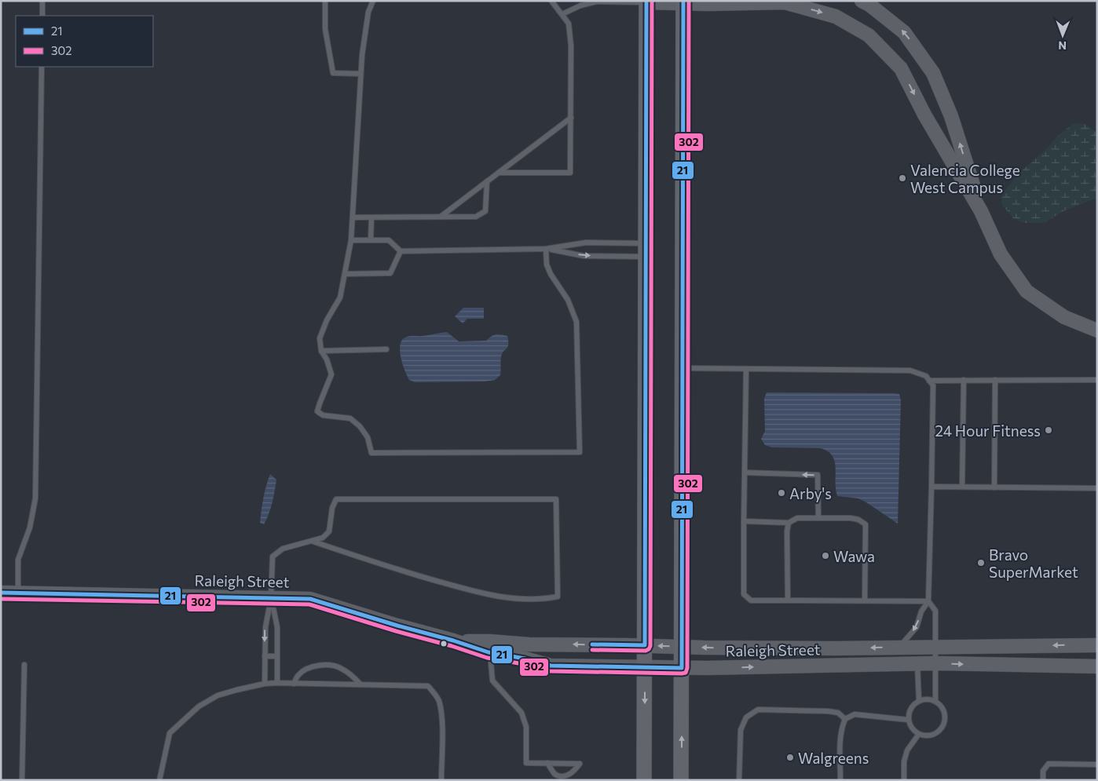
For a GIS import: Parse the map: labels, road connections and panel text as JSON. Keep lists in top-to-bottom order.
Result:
{
  "streets": {
    "street": ["Raleigh Street"]
  },
  "places": [
    "Valencia College West Campus",
    "24 Hour Fitness",
    "Arby's",
    "Wawa",
    "Bravo SuperMarket",
    "Walgreens"
  ],
  "lines": ["transit line 21", "transit line 302"],
  "legend": ["21", "302"],
  "north": "bottom"
}
